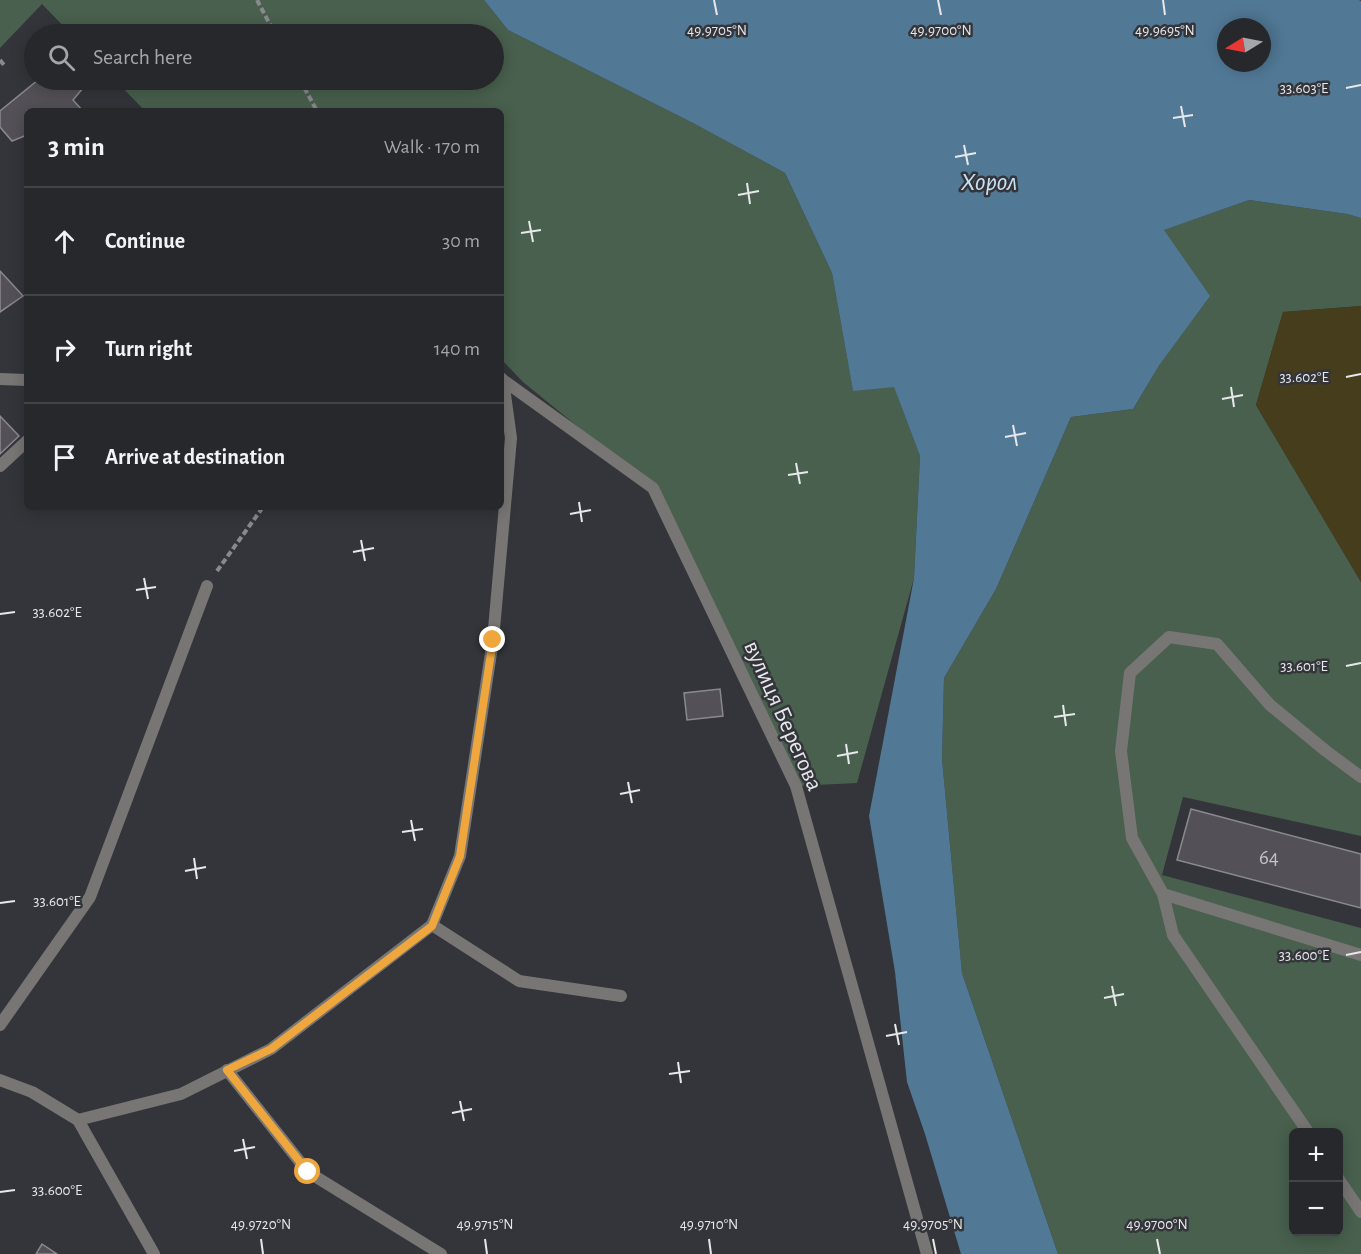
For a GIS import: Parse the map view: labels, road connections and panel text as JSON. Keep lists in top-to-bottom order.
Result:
{
  "streets": {
    "street": ["вулиця Берегова"]
  },
  "water": ["Хорол"],
  "house_numbers": ["64"],
  "north": "left",
  "page": {
    "search": "Search here",
    "heading": ["3 min", "Walk · 170 m"],
    "list": [
      ["Continue", "30 m"],
      ["Turn right", "140 m"],
      "Arrive at destination"
    ],
    "map_buttons": ["+", "−"]
  },
  "coordinates": [
    "49.9705°N",
    "49.9700°N",
    "49.9695°N",
    "33.603°E",
    "33.602°E",
    "33.601°E",
    "33.600°E",
    "49.9720°N",
    "49.9715°N",
    "49.9710°N"
  ]
}
